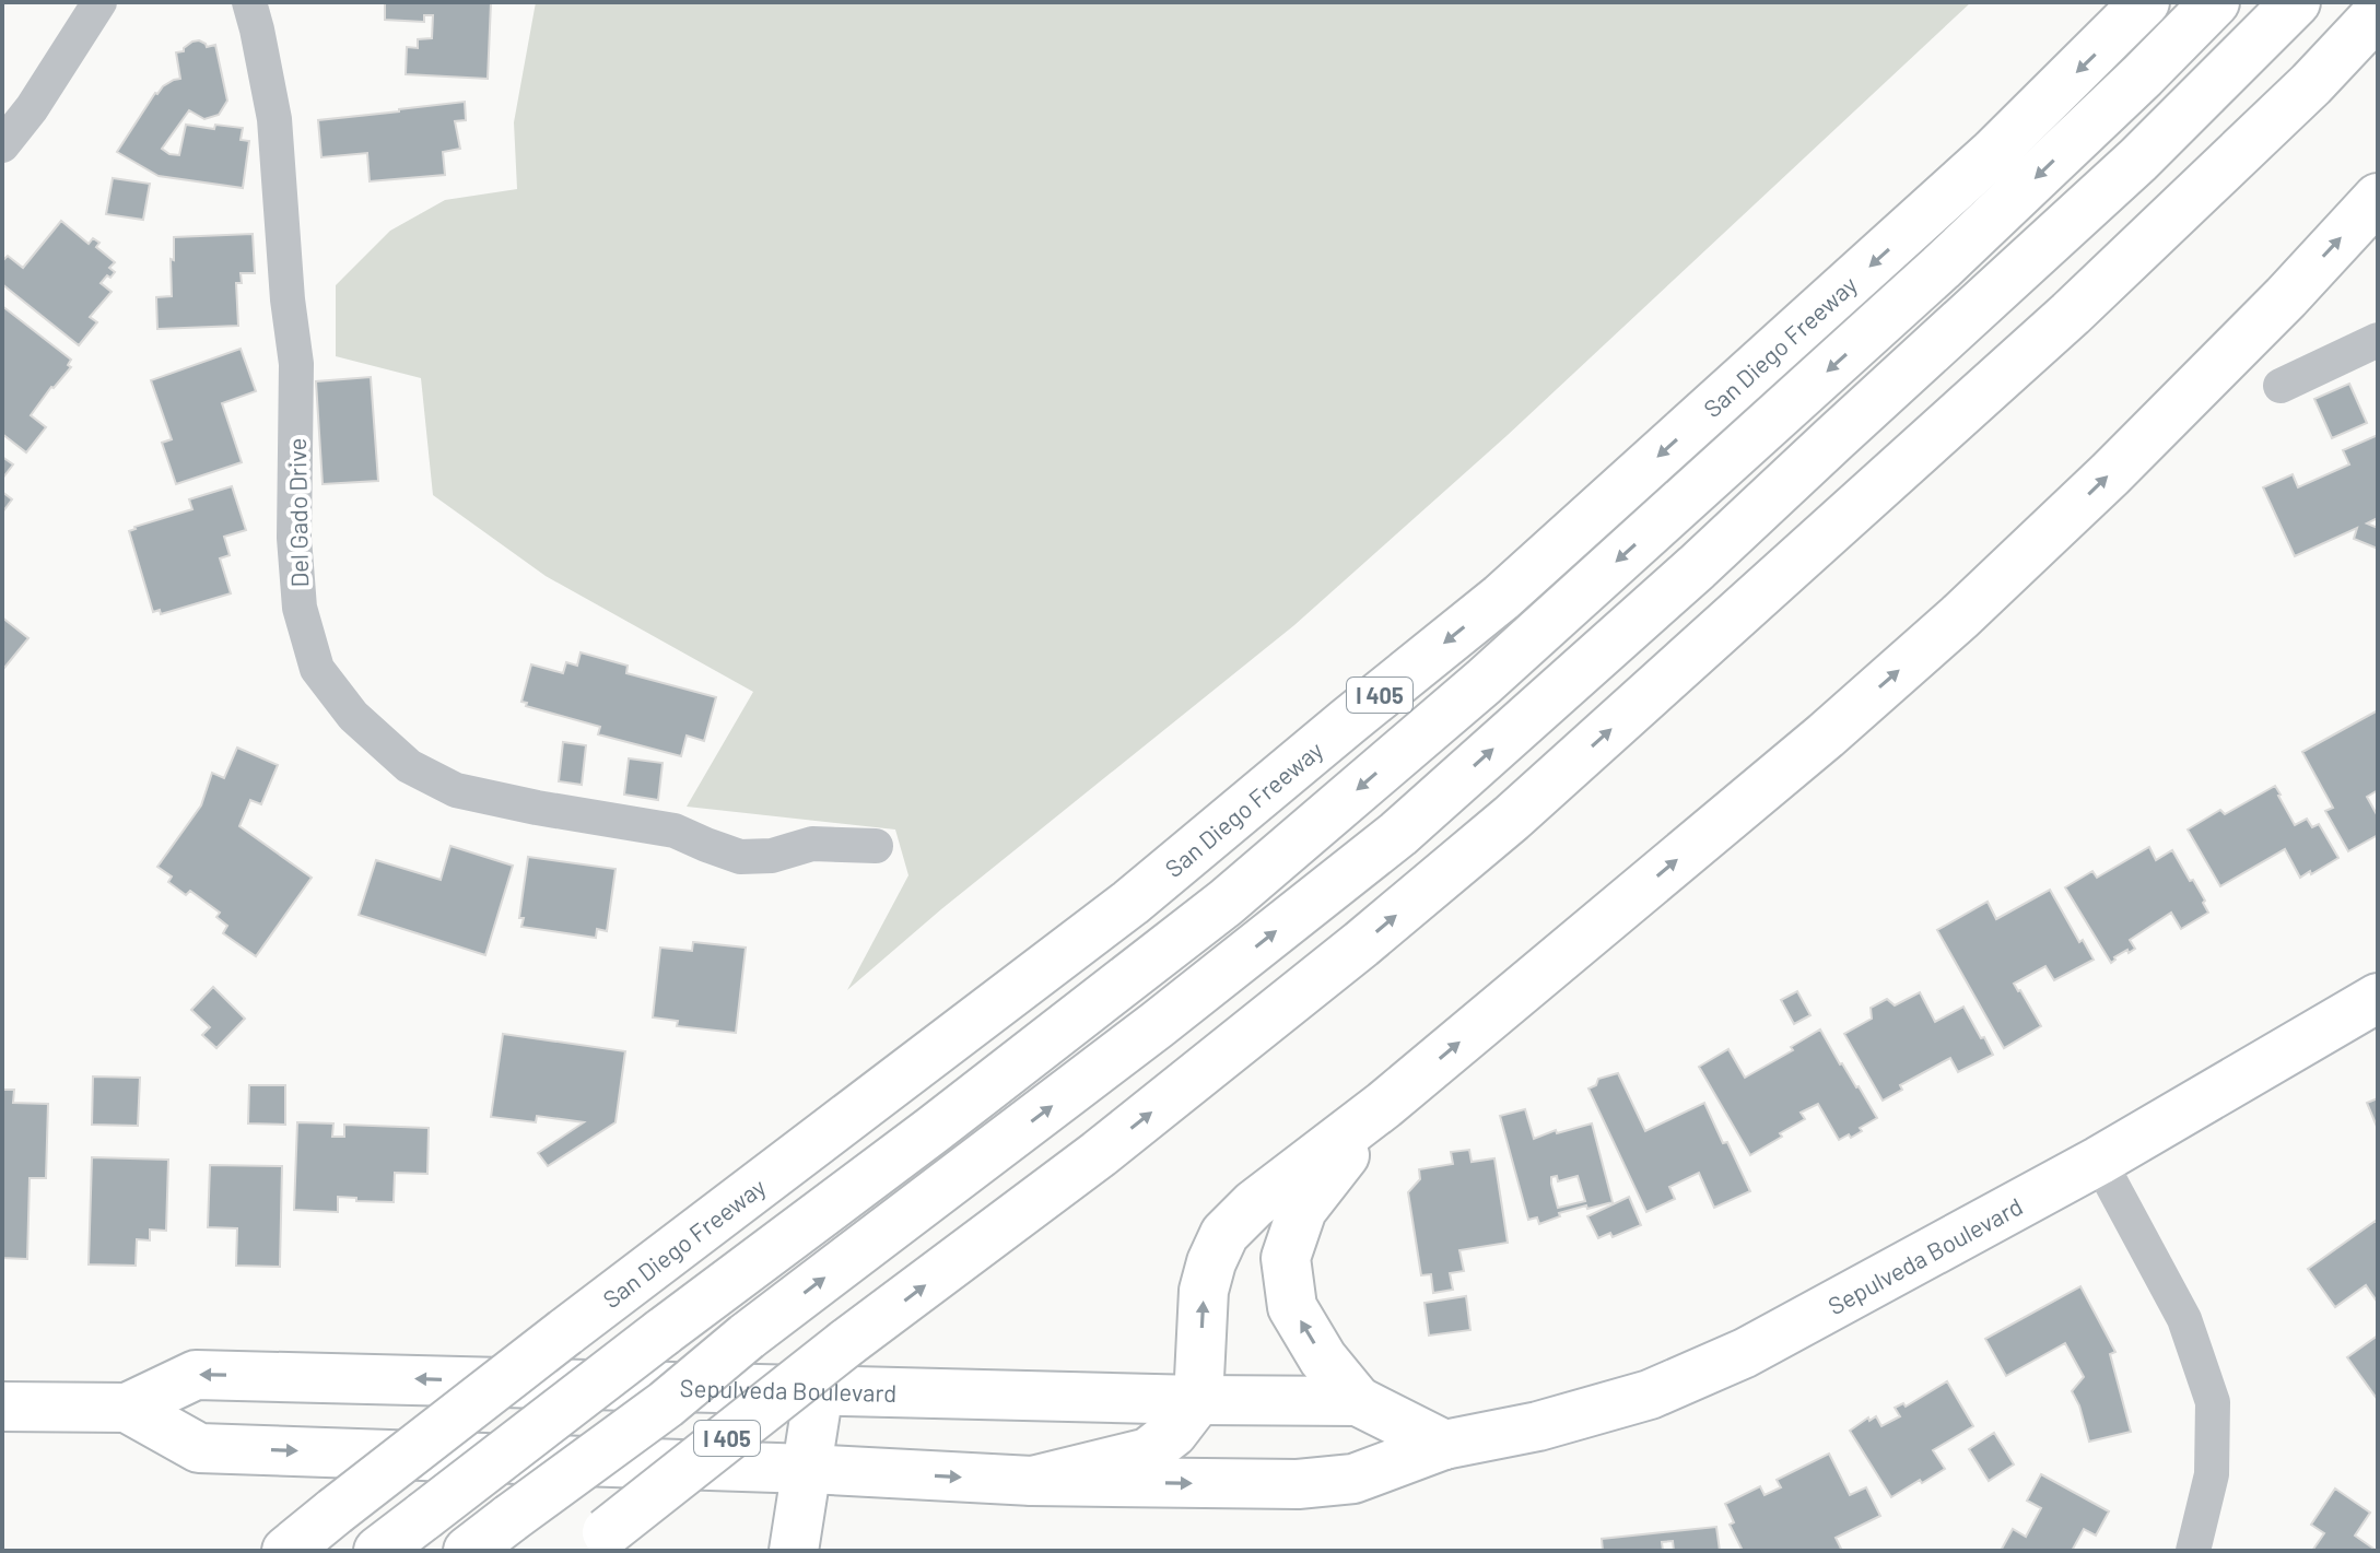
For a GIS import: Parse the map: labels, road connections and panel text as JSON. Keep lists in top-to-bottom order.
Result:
{
  "streets": {
    "main road": ["San Diego Freeway", "I 405", "Sepulveda Boulevard"],
    "street": ["Del Gado Drive"]
  }
}
